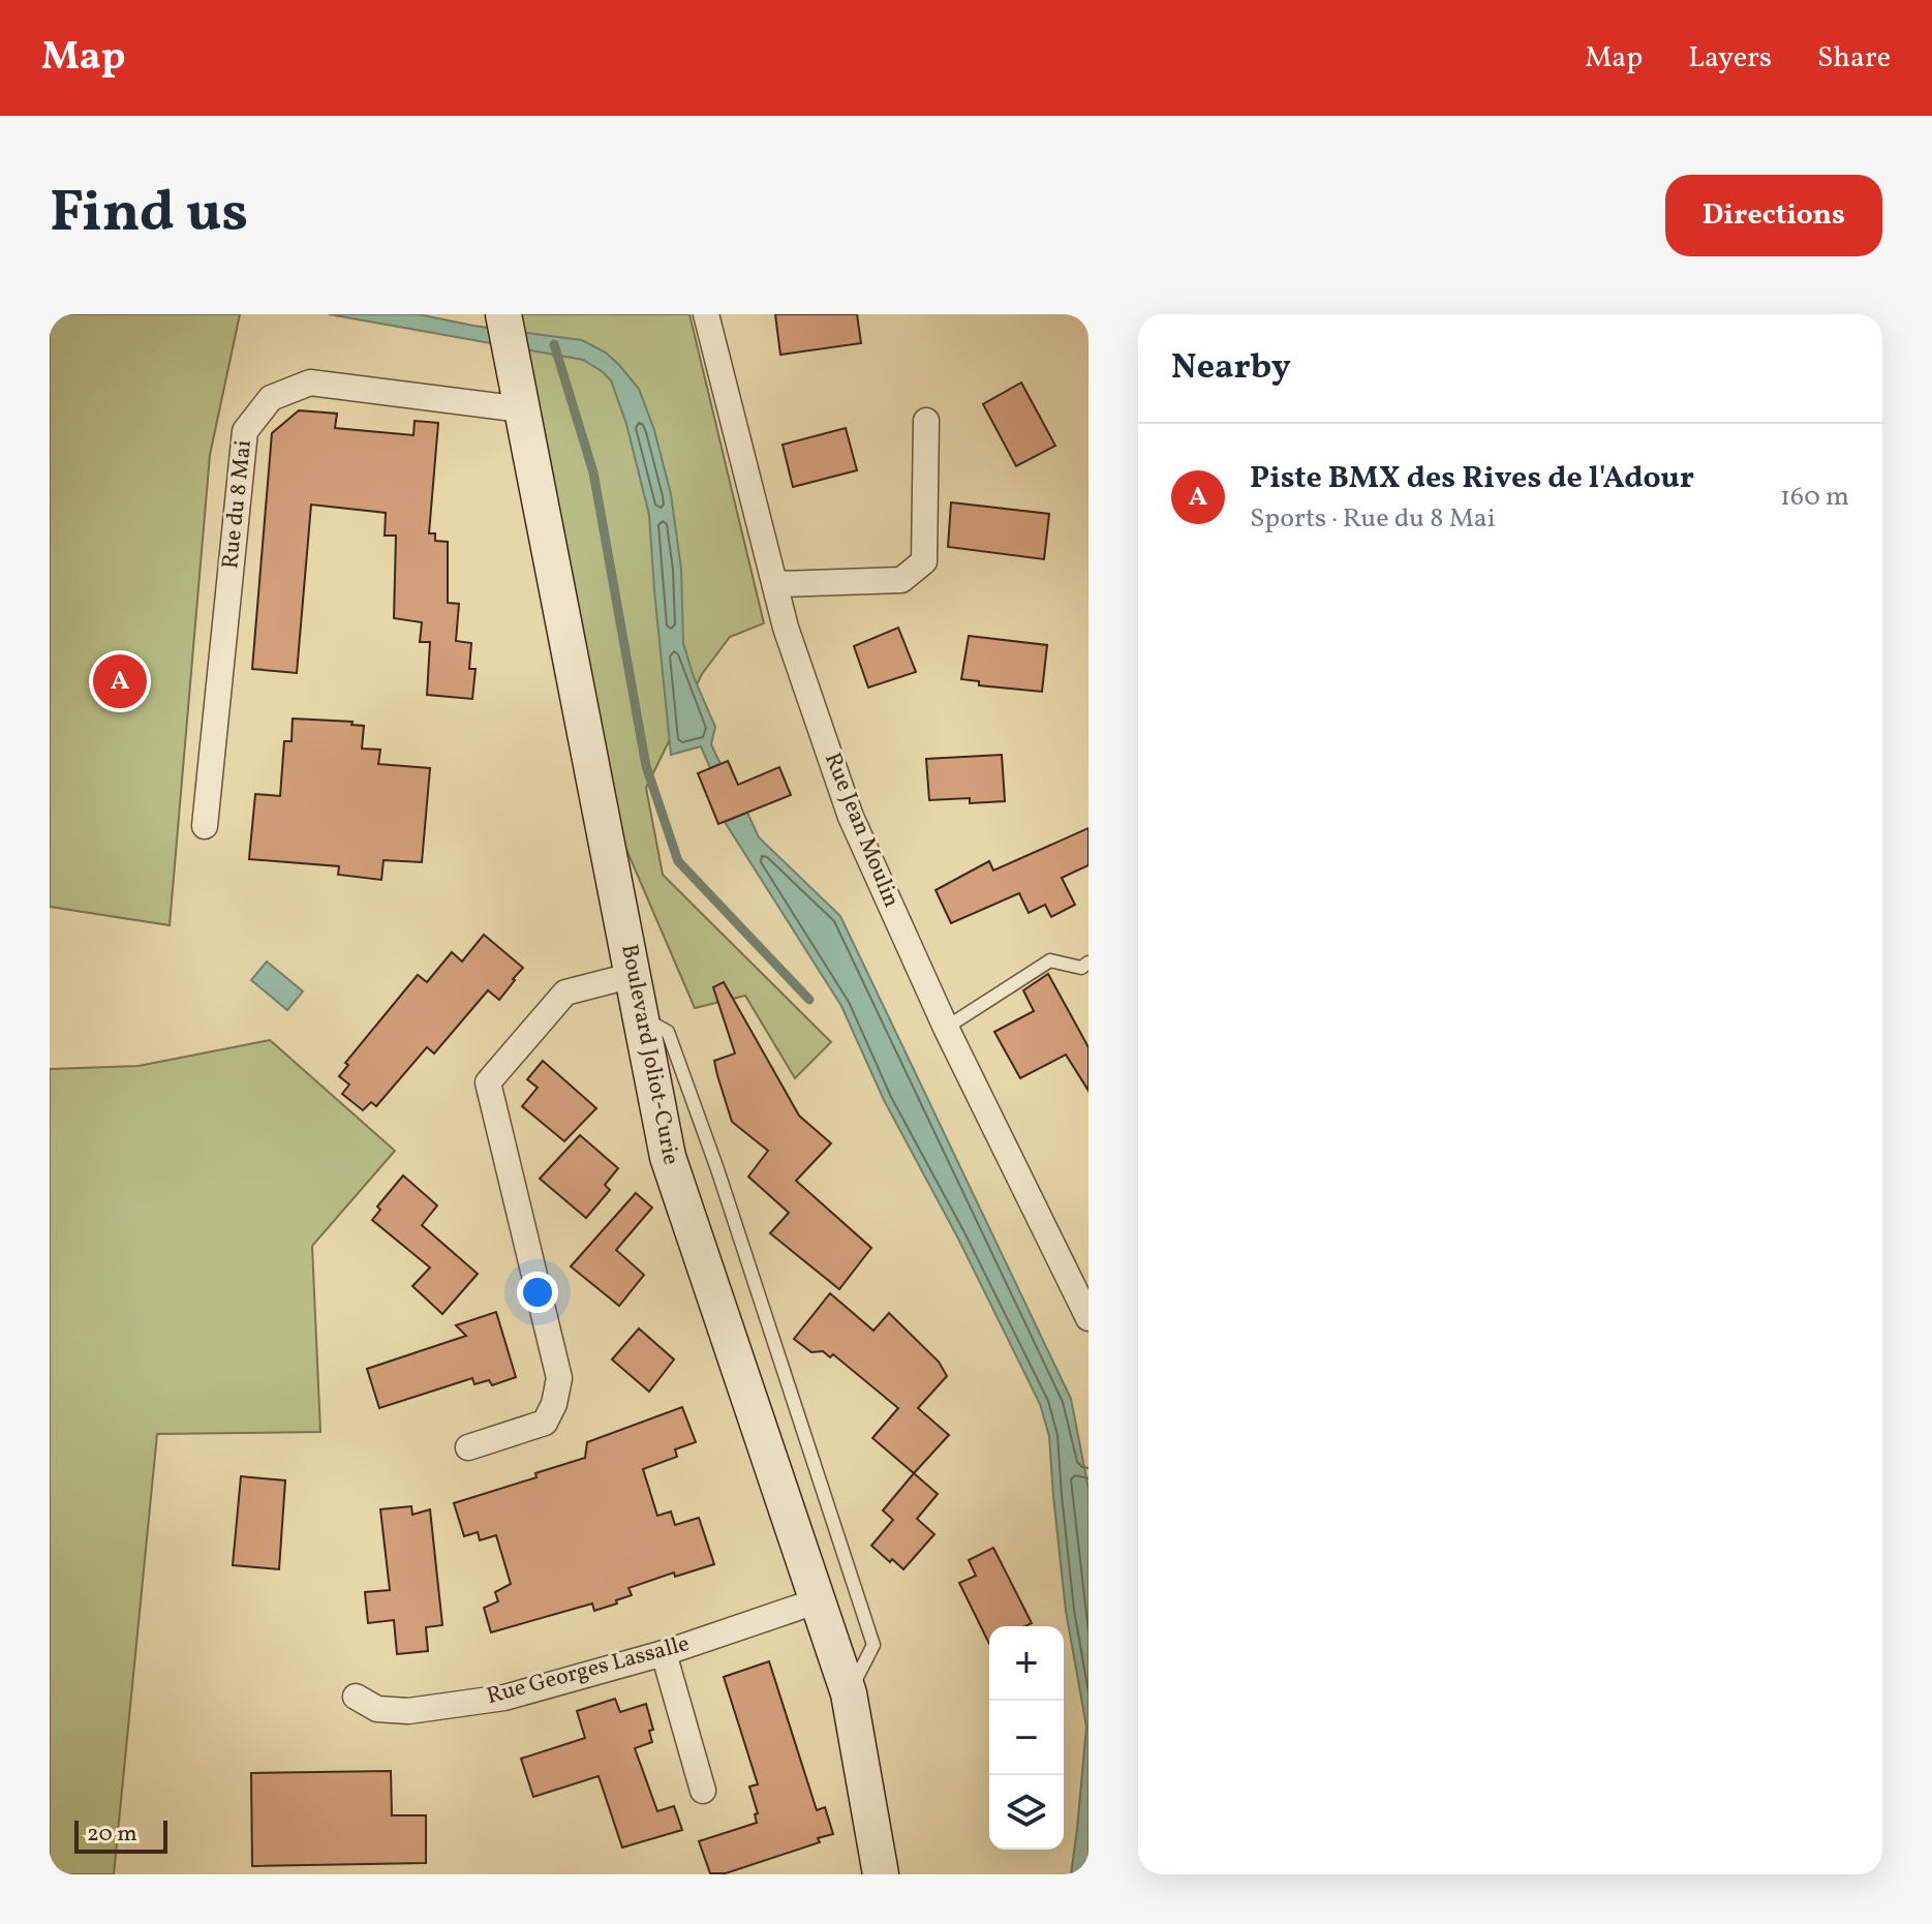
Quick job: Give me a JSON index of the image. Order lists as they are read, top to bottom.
{
  "streets": {
    "main road": ["Boulevard Joliot-Curie"],
    "street": ["Rue du 8 Mai", "Rue Jean Moulin", "Rue Georges Lassalle"]
  },
  "crossings": [
    ["Rue du 8 Mai", "Boulevard Joliot-Curie"],
    ["Boulevard Joliot-Curie", "Rue Georges Lassalle"]
  ],
  "scale_bar": "20 m",
  "page": {
    "header": "Map",
    "nav": ["Map", "Layers", "Share"],
    "title": "Find us",
    "buttons": "Directions",
    "heading": "Nearby",
    "list": [
      {
        "mark": "A",
        "name": "Piste BMX des Rives de l'Adour",
        "note": "Sports · Rue du 8 Mai",
        "value": "160 m"
      }
    ],
    "pins": "A",
    "map_buttons": ["+", "−"],
    "scale": "20 m"
  }
}
